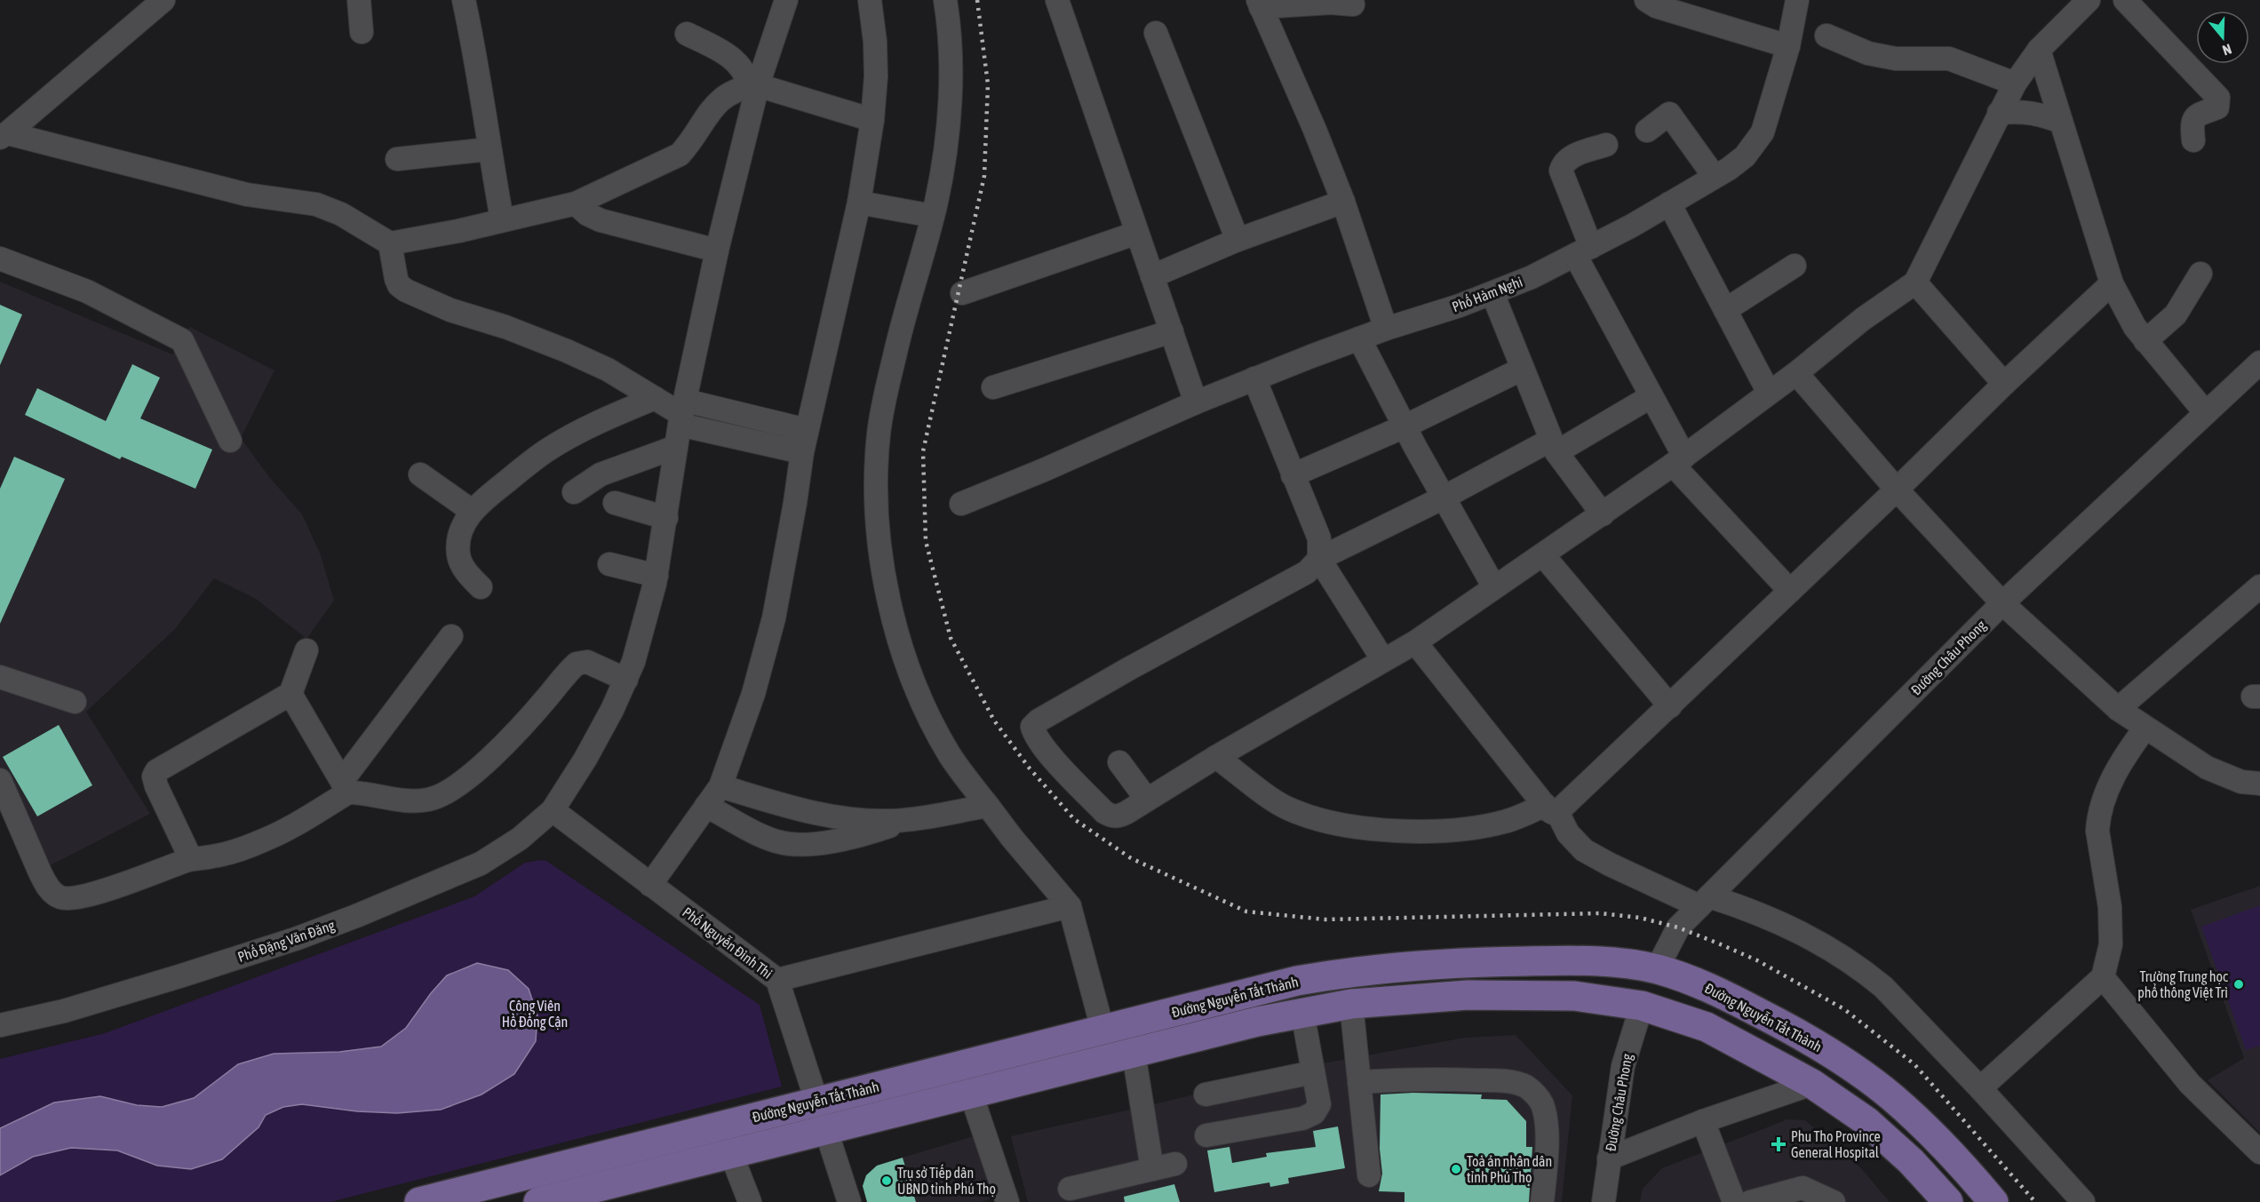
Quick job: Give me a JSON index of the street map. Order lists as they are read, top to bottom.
{
  "streets": {
    "main road": ["Đường Nguyễn Tất Thành"],
    "street": [
      "Phố Hàm Nghi",
      "Đường Châu Phong",
      "Phố Đặng Văn Đăng",
      "Phố Nguyễn Đình Thi"
    ]
  },
  "crossings": [
    ["Đường Châu Phong", "Đường Nguyễn Tất Thành"],
    ["Phố Đặng Văn Đăng", "Phố Nguyễn Đình Thi"],
    ["Phố Nguyễn Đình Thi", "Đường Nguyễn Tất Thành"]
  ],
  "parks": ["Công Viên Hồ Đồng Cận"],
  "places": {
    "other": ["Trường Trung học phổ thông Việt Trì", "Toà án nhân dân tỉnh Phú Thọ", "Trụ sở Tiếp dân UBND tỉnh Phú Thọ"],
    "health": ["Phu Tho Province General Hospital"]
  },
  "north": "bottom"
}
